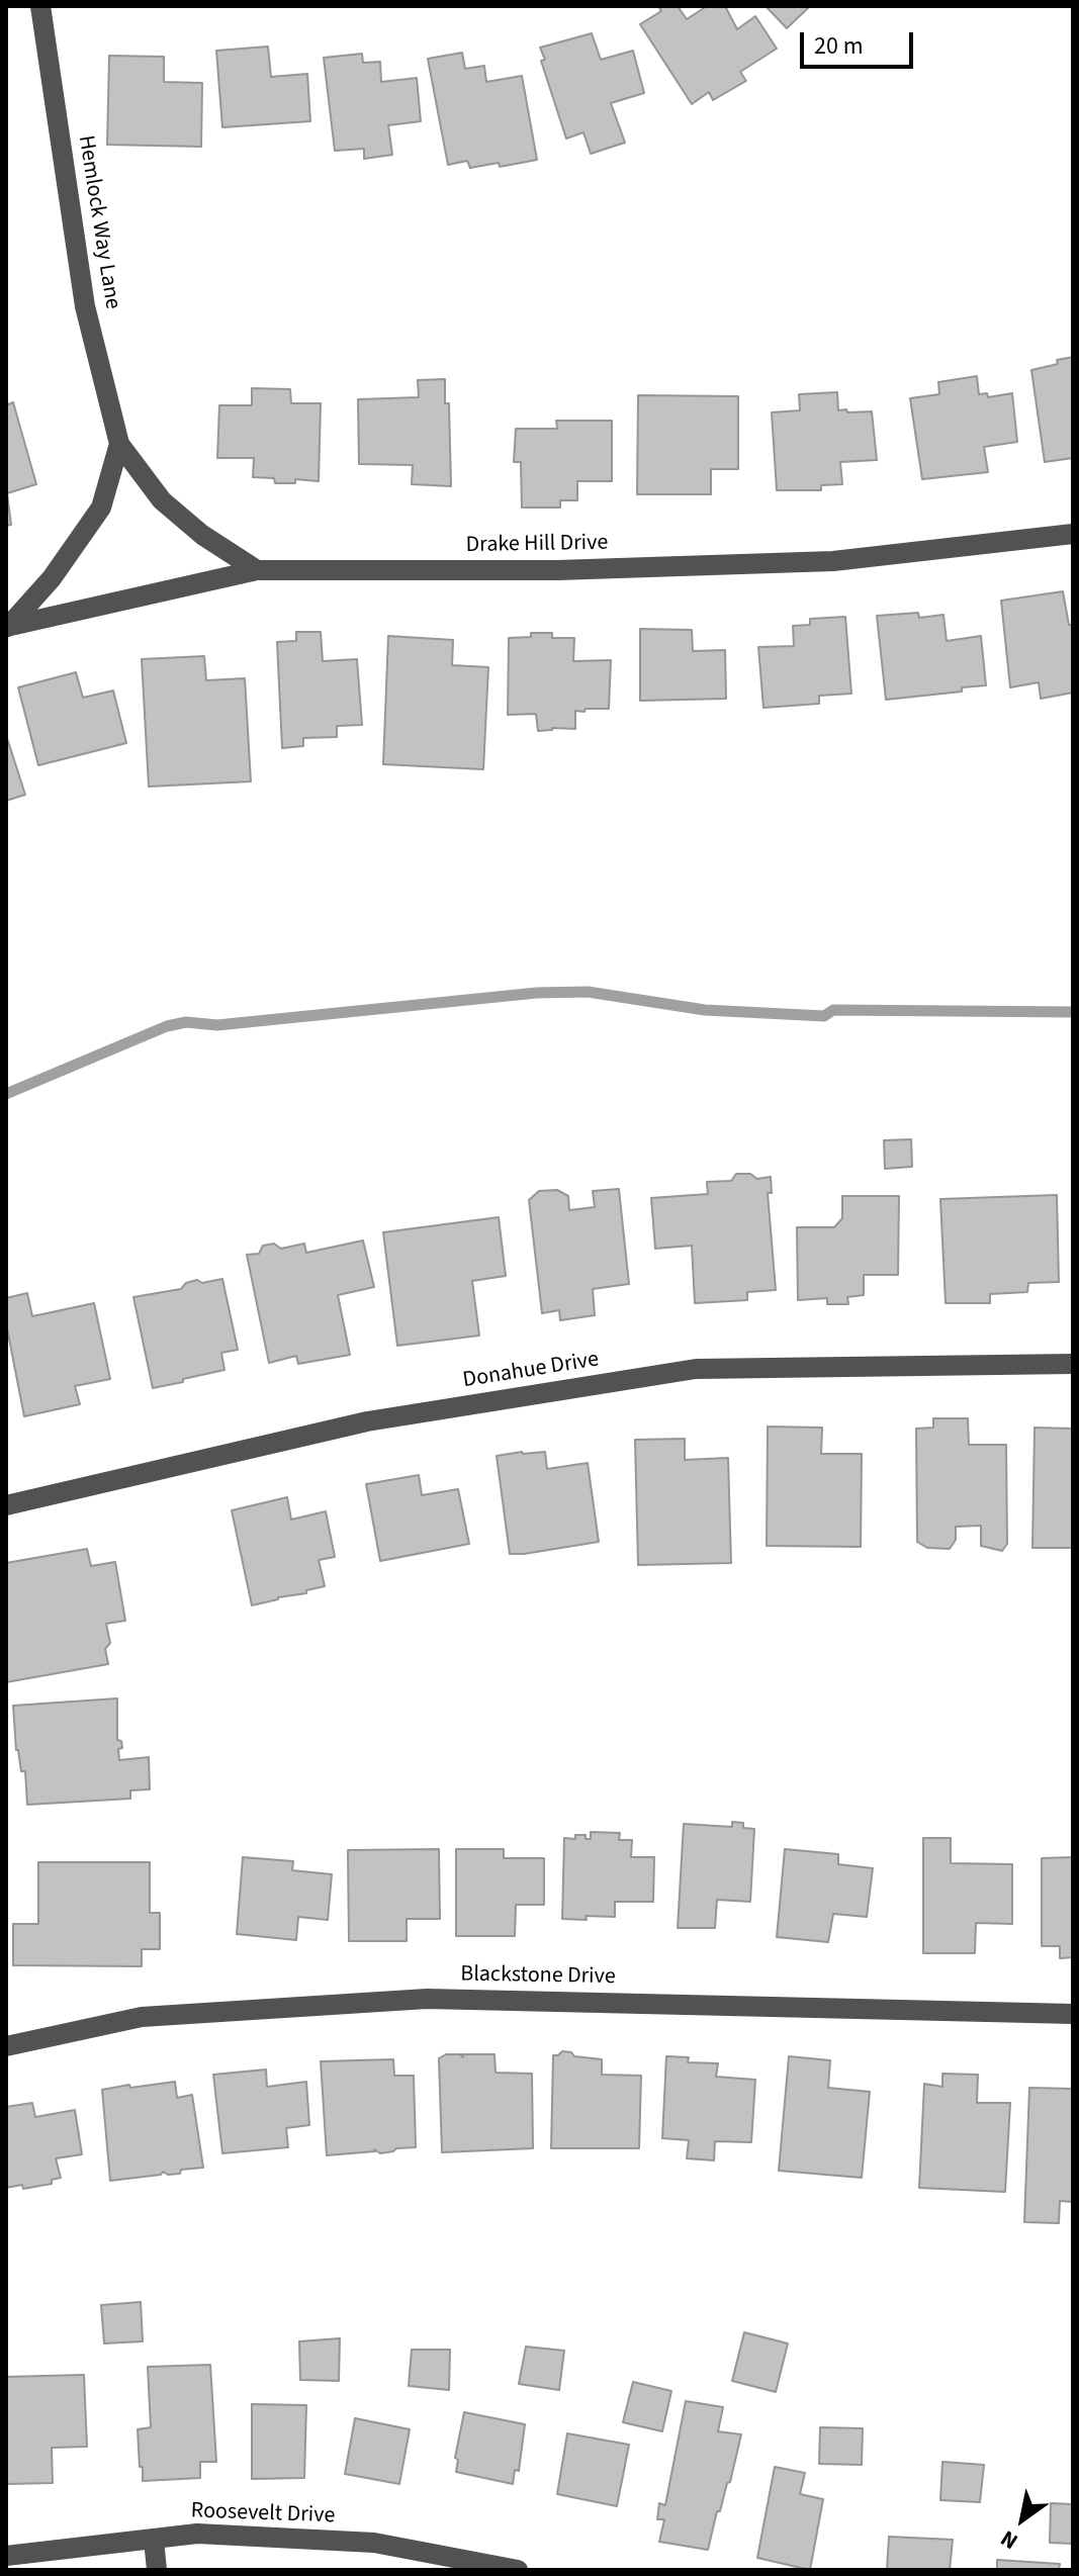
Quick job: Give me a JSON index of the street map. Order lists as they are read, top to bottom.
{
  "streets": {
    "street": [
      "Hemlock Way Lane",
      "Drake Hill Drive",
      "Donahue Drive",
      "Blackstone Drive",
      "Roosevelt Drive"
    ]
  },
  "crossings": [
    ["Hemlock Way Lane", "Drake Hill Drive"]
  ],
  "scale_bar": "20 m",
  "north": "bottom left"
}
